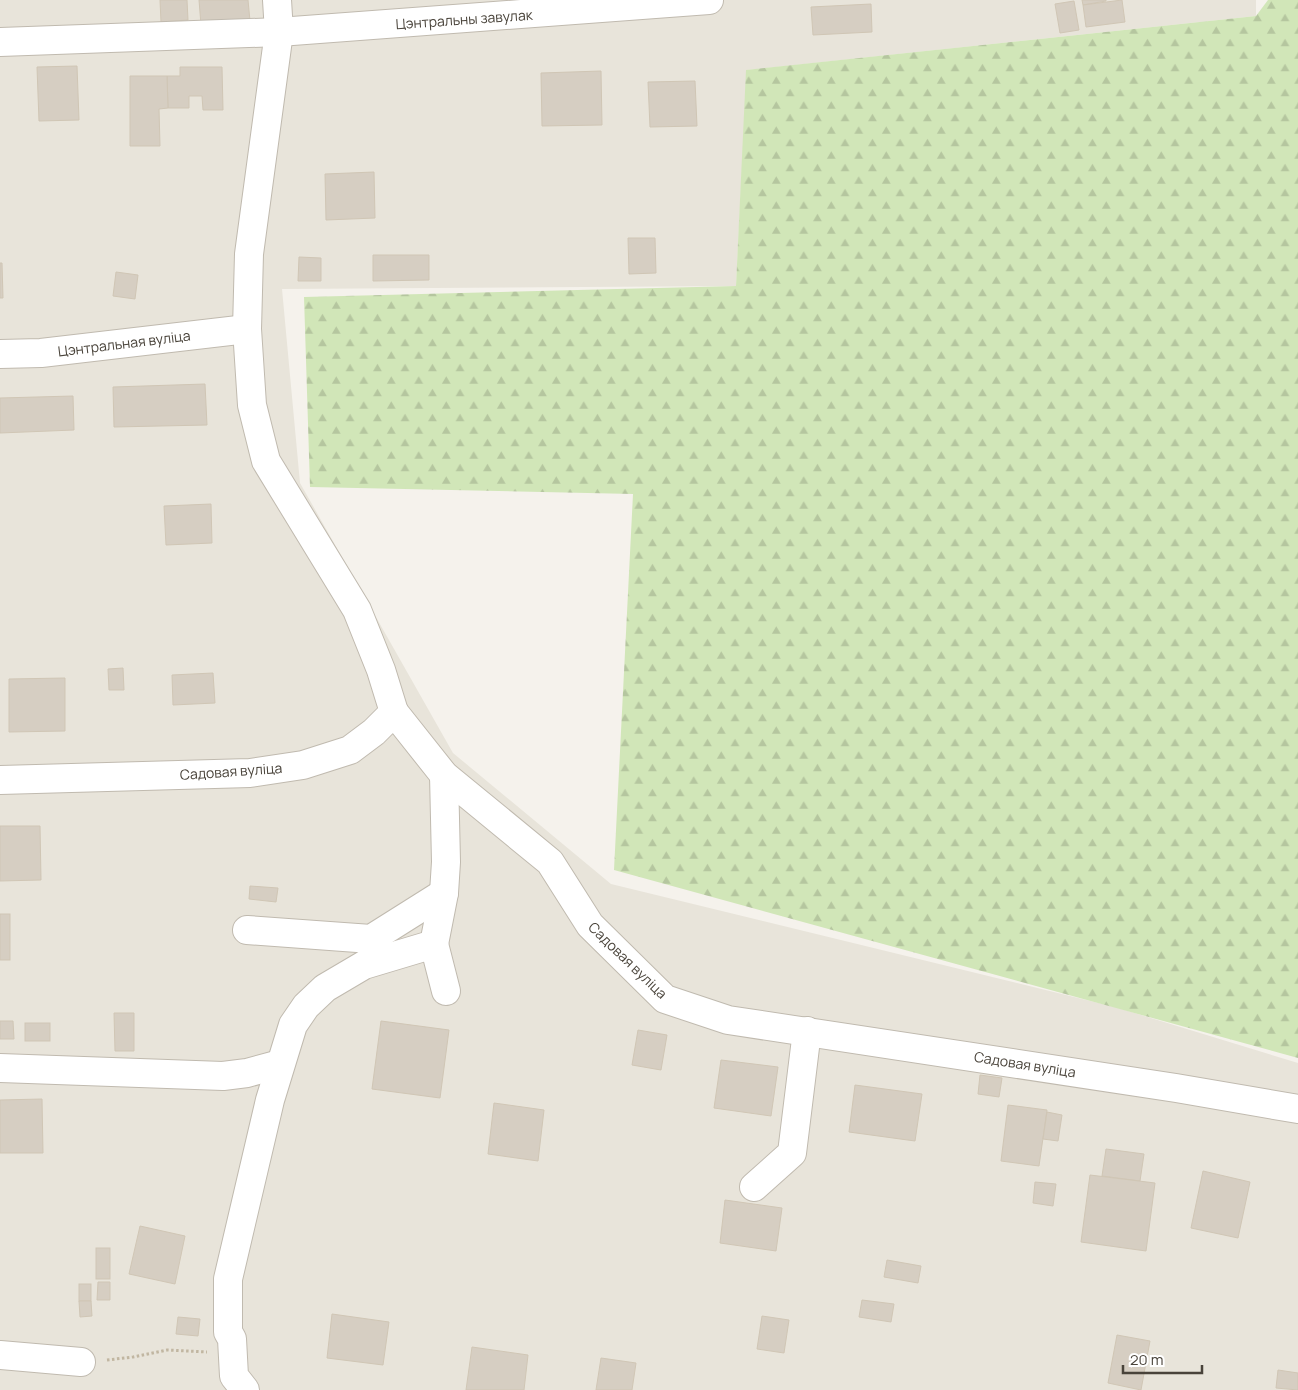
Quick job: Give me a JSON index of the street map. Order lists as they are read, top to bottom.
{
  "streets": {
    "street": ["Цэнтральны завулак", "Цэнтральная вуліца", "Садовая вуліца"]
  },
  "scale_bar": "20 m"
}
